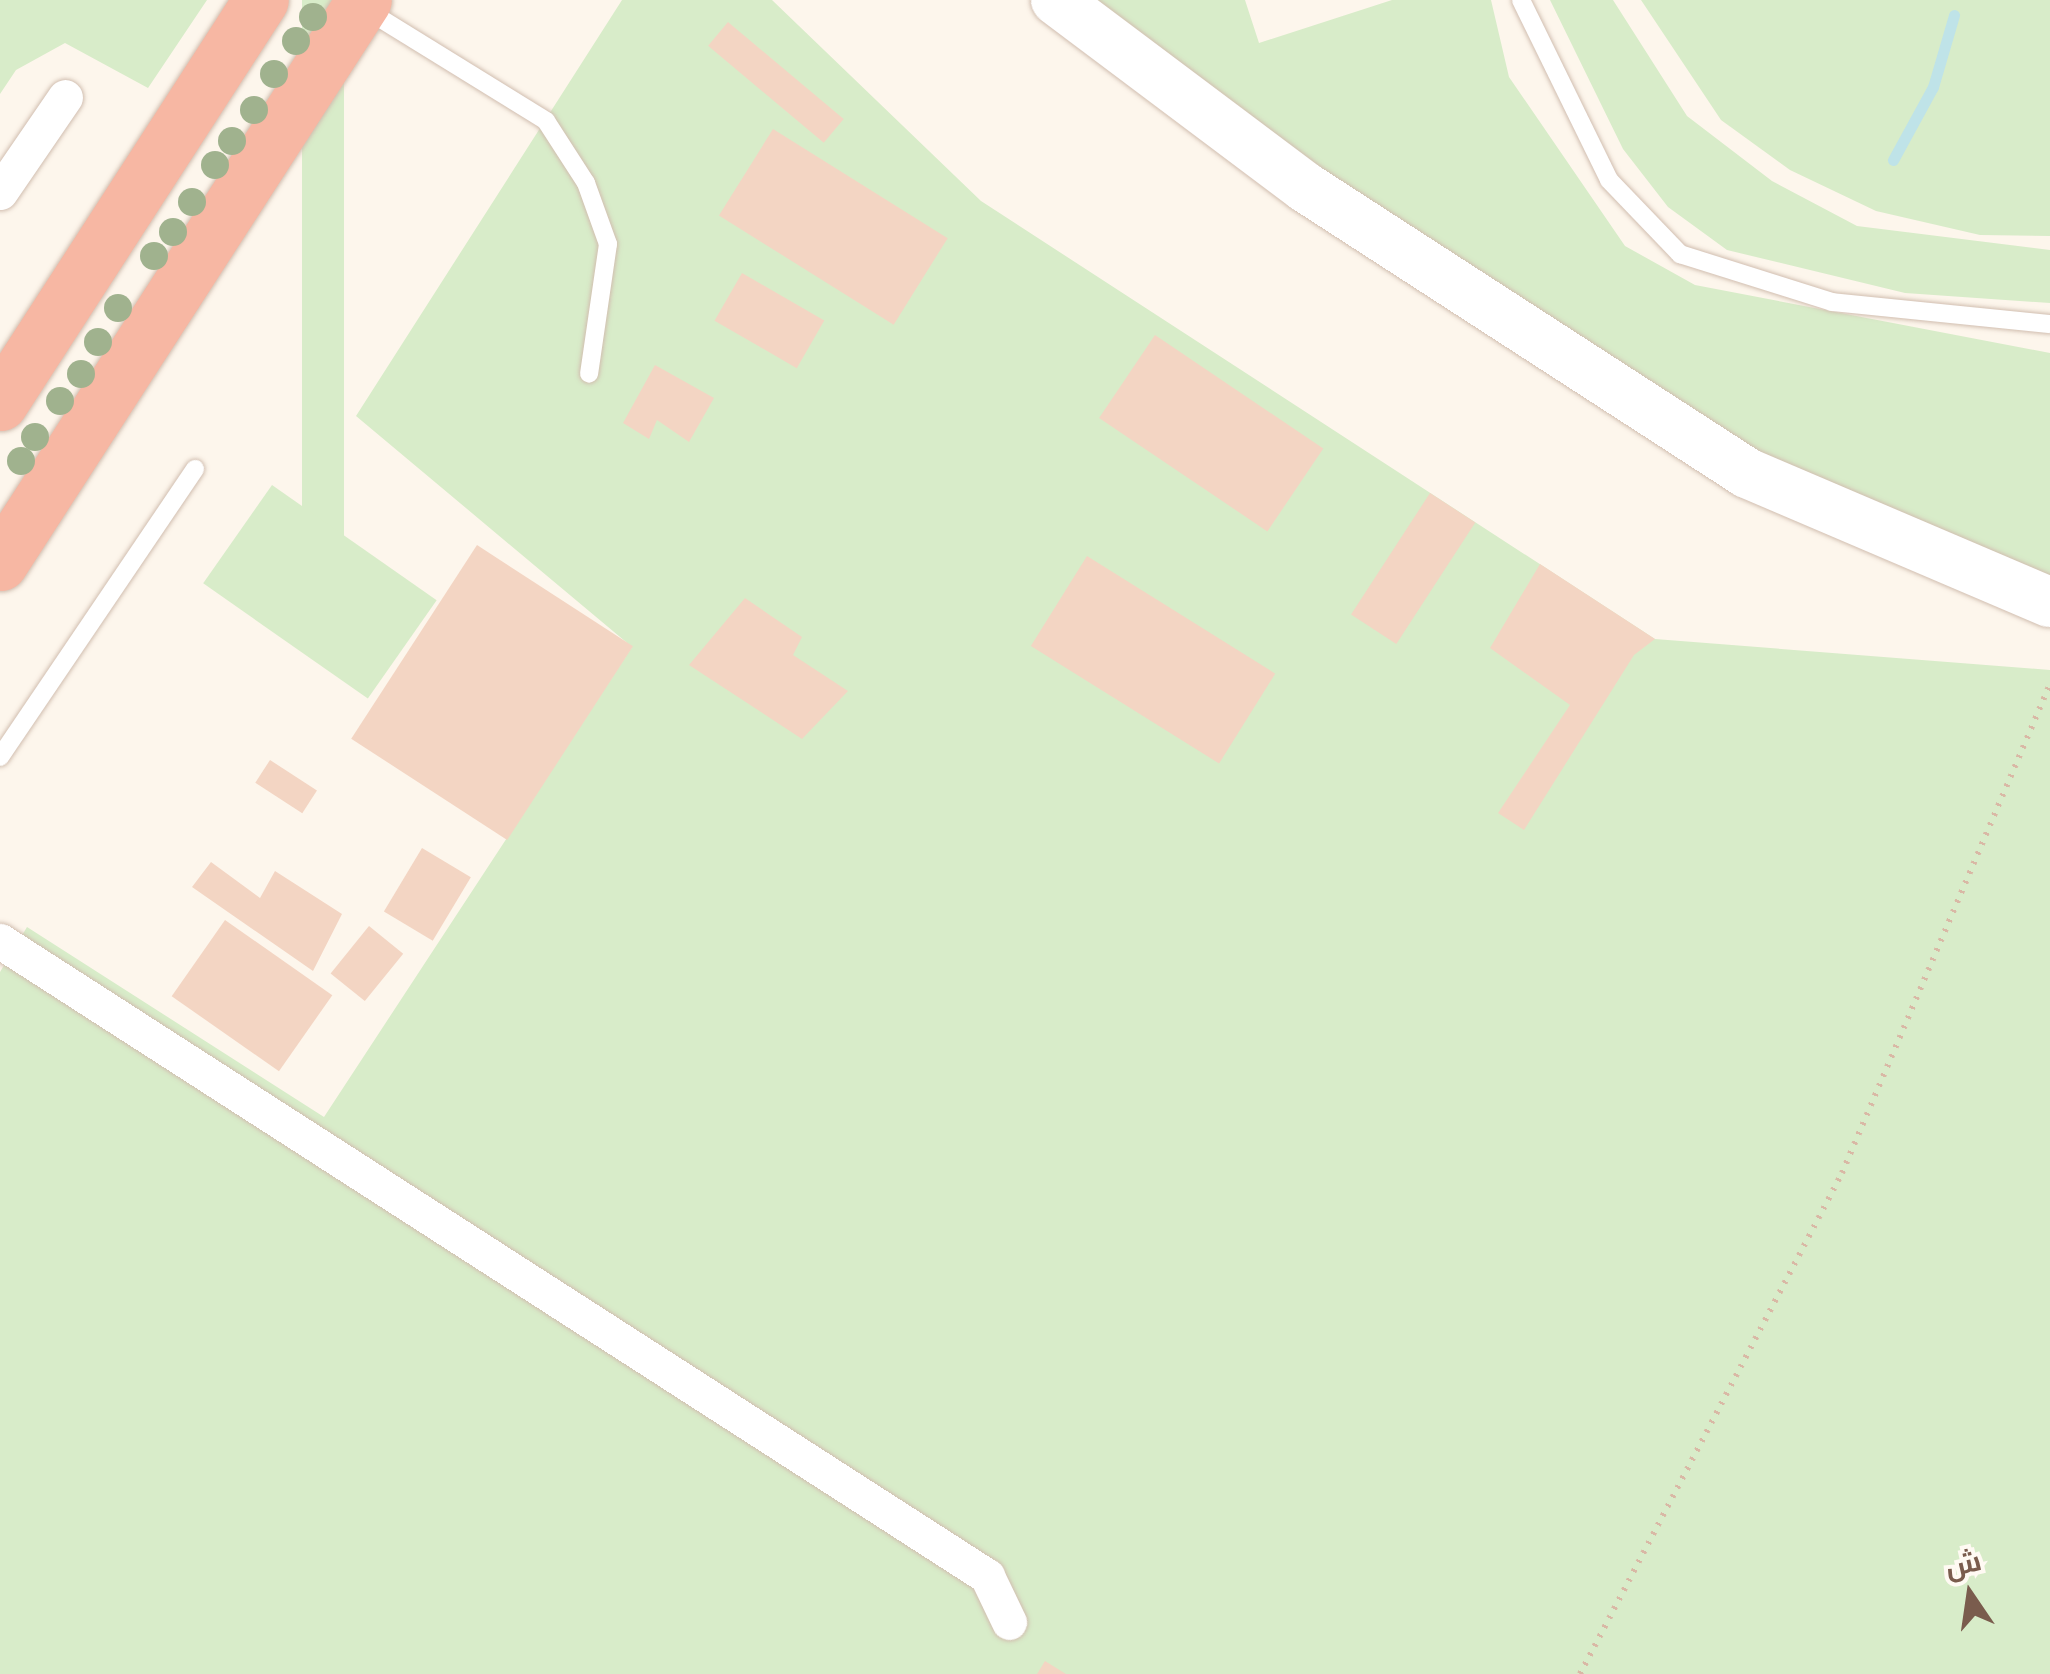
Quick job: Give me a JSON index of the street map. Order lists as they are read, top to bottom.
{
  "north": "top"
}
